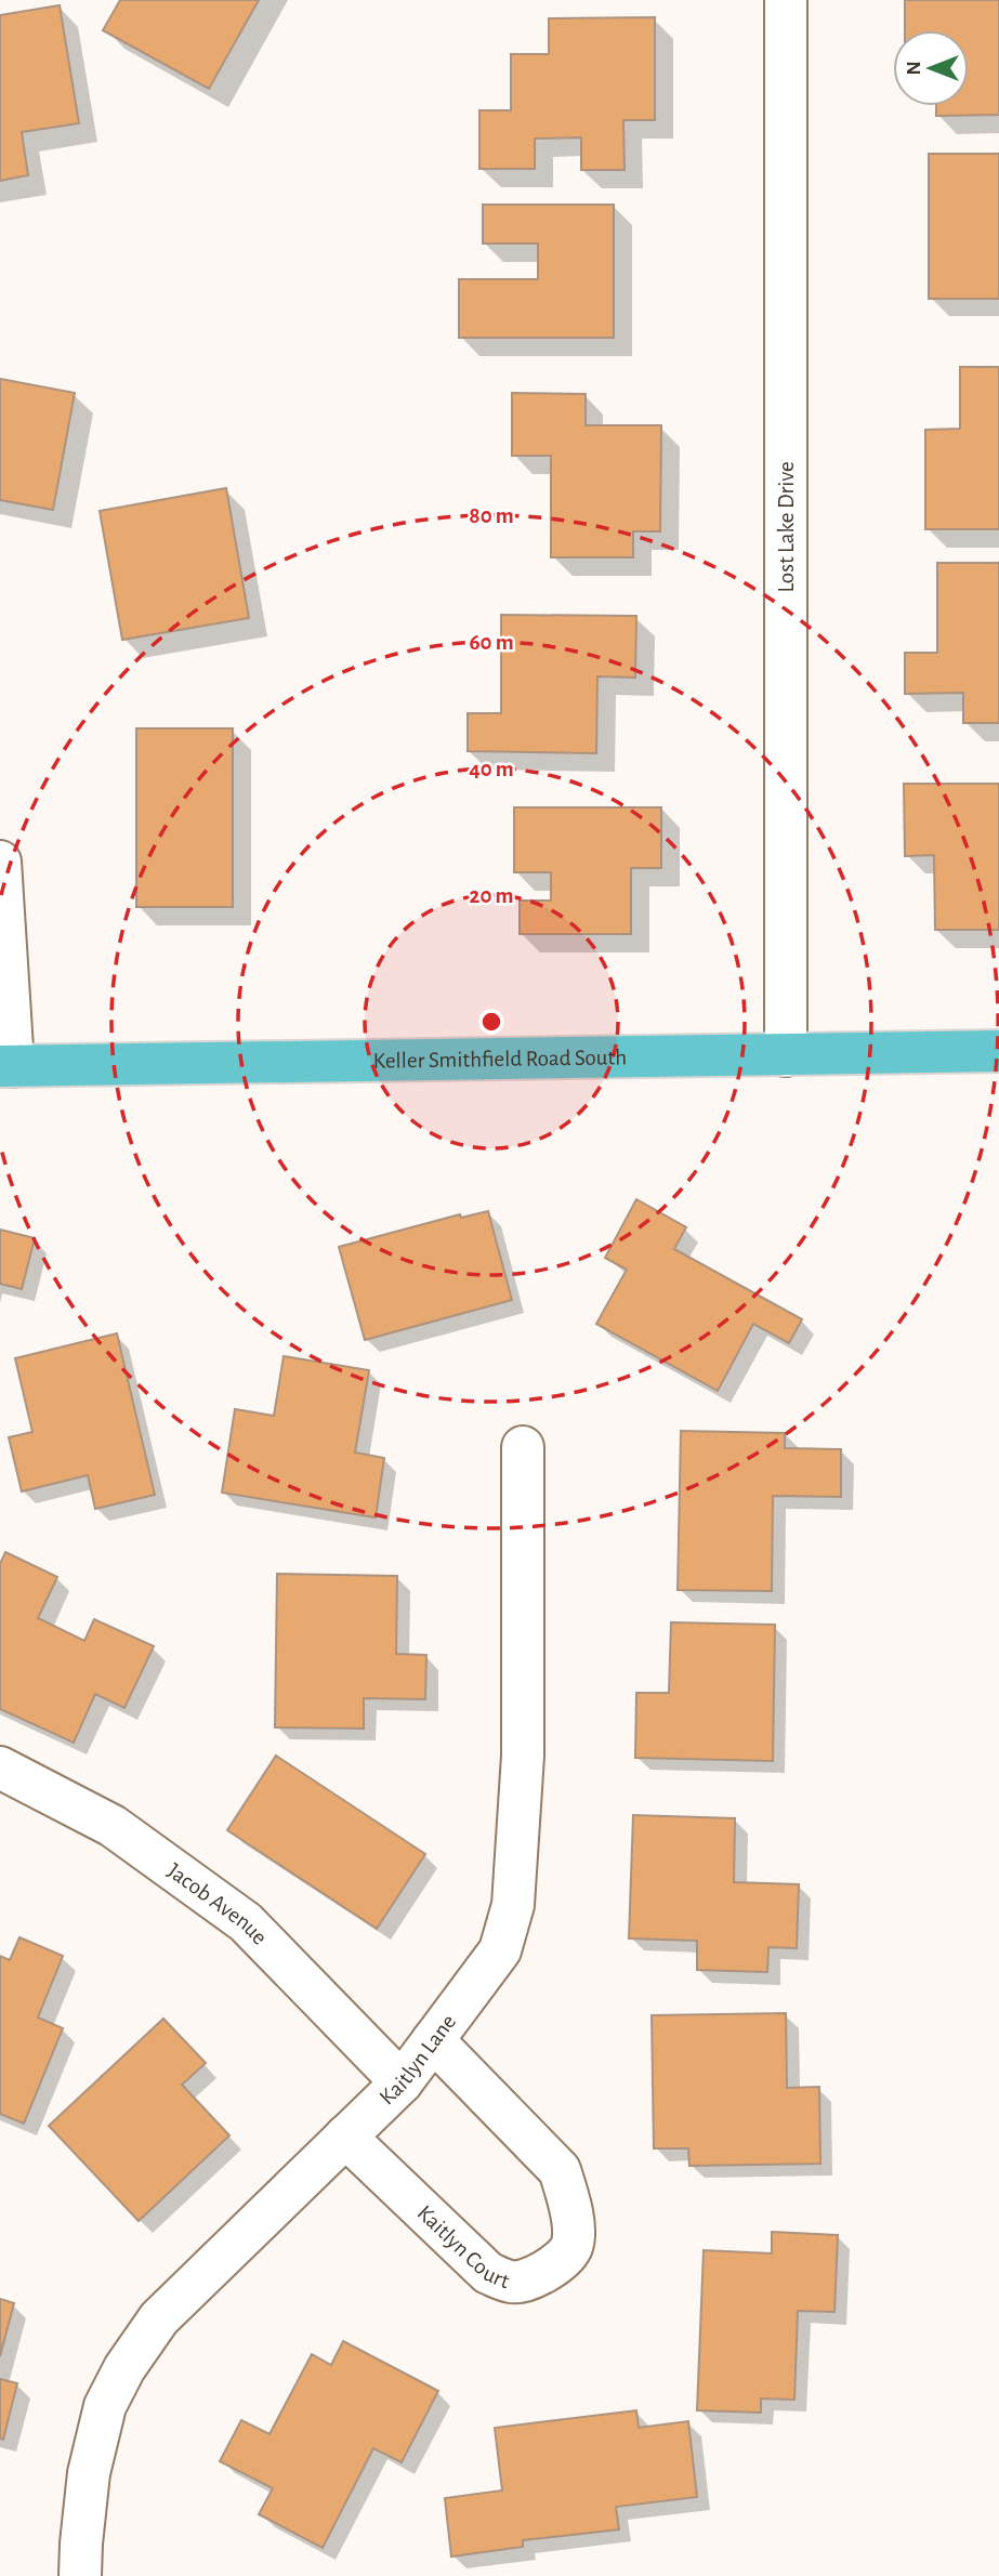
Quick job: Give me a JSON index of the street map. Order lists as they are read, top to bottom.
{
  "streets": {
    "main road": ["Keller Smithfield Road South"],
    "street": [
      "Lost Lake Drive",
      "Jacob Avenue",
      "Kaitlyn Lane",
      "Kaitlyn Court"
    ]
  },
  "crossings": [
    ["Lost Lake Drive", "Keller Smithfield Road South"],
    ["Jacob Avenue", "Kaitlyn Lane"],
    ["Kaitlyn Lane", "Kaitlyn Court"]
  ],
  "north": "left",
  "rings": [
    "80 m",
    "60 m",
    "40 m",
    "20 m"
  ]
}
